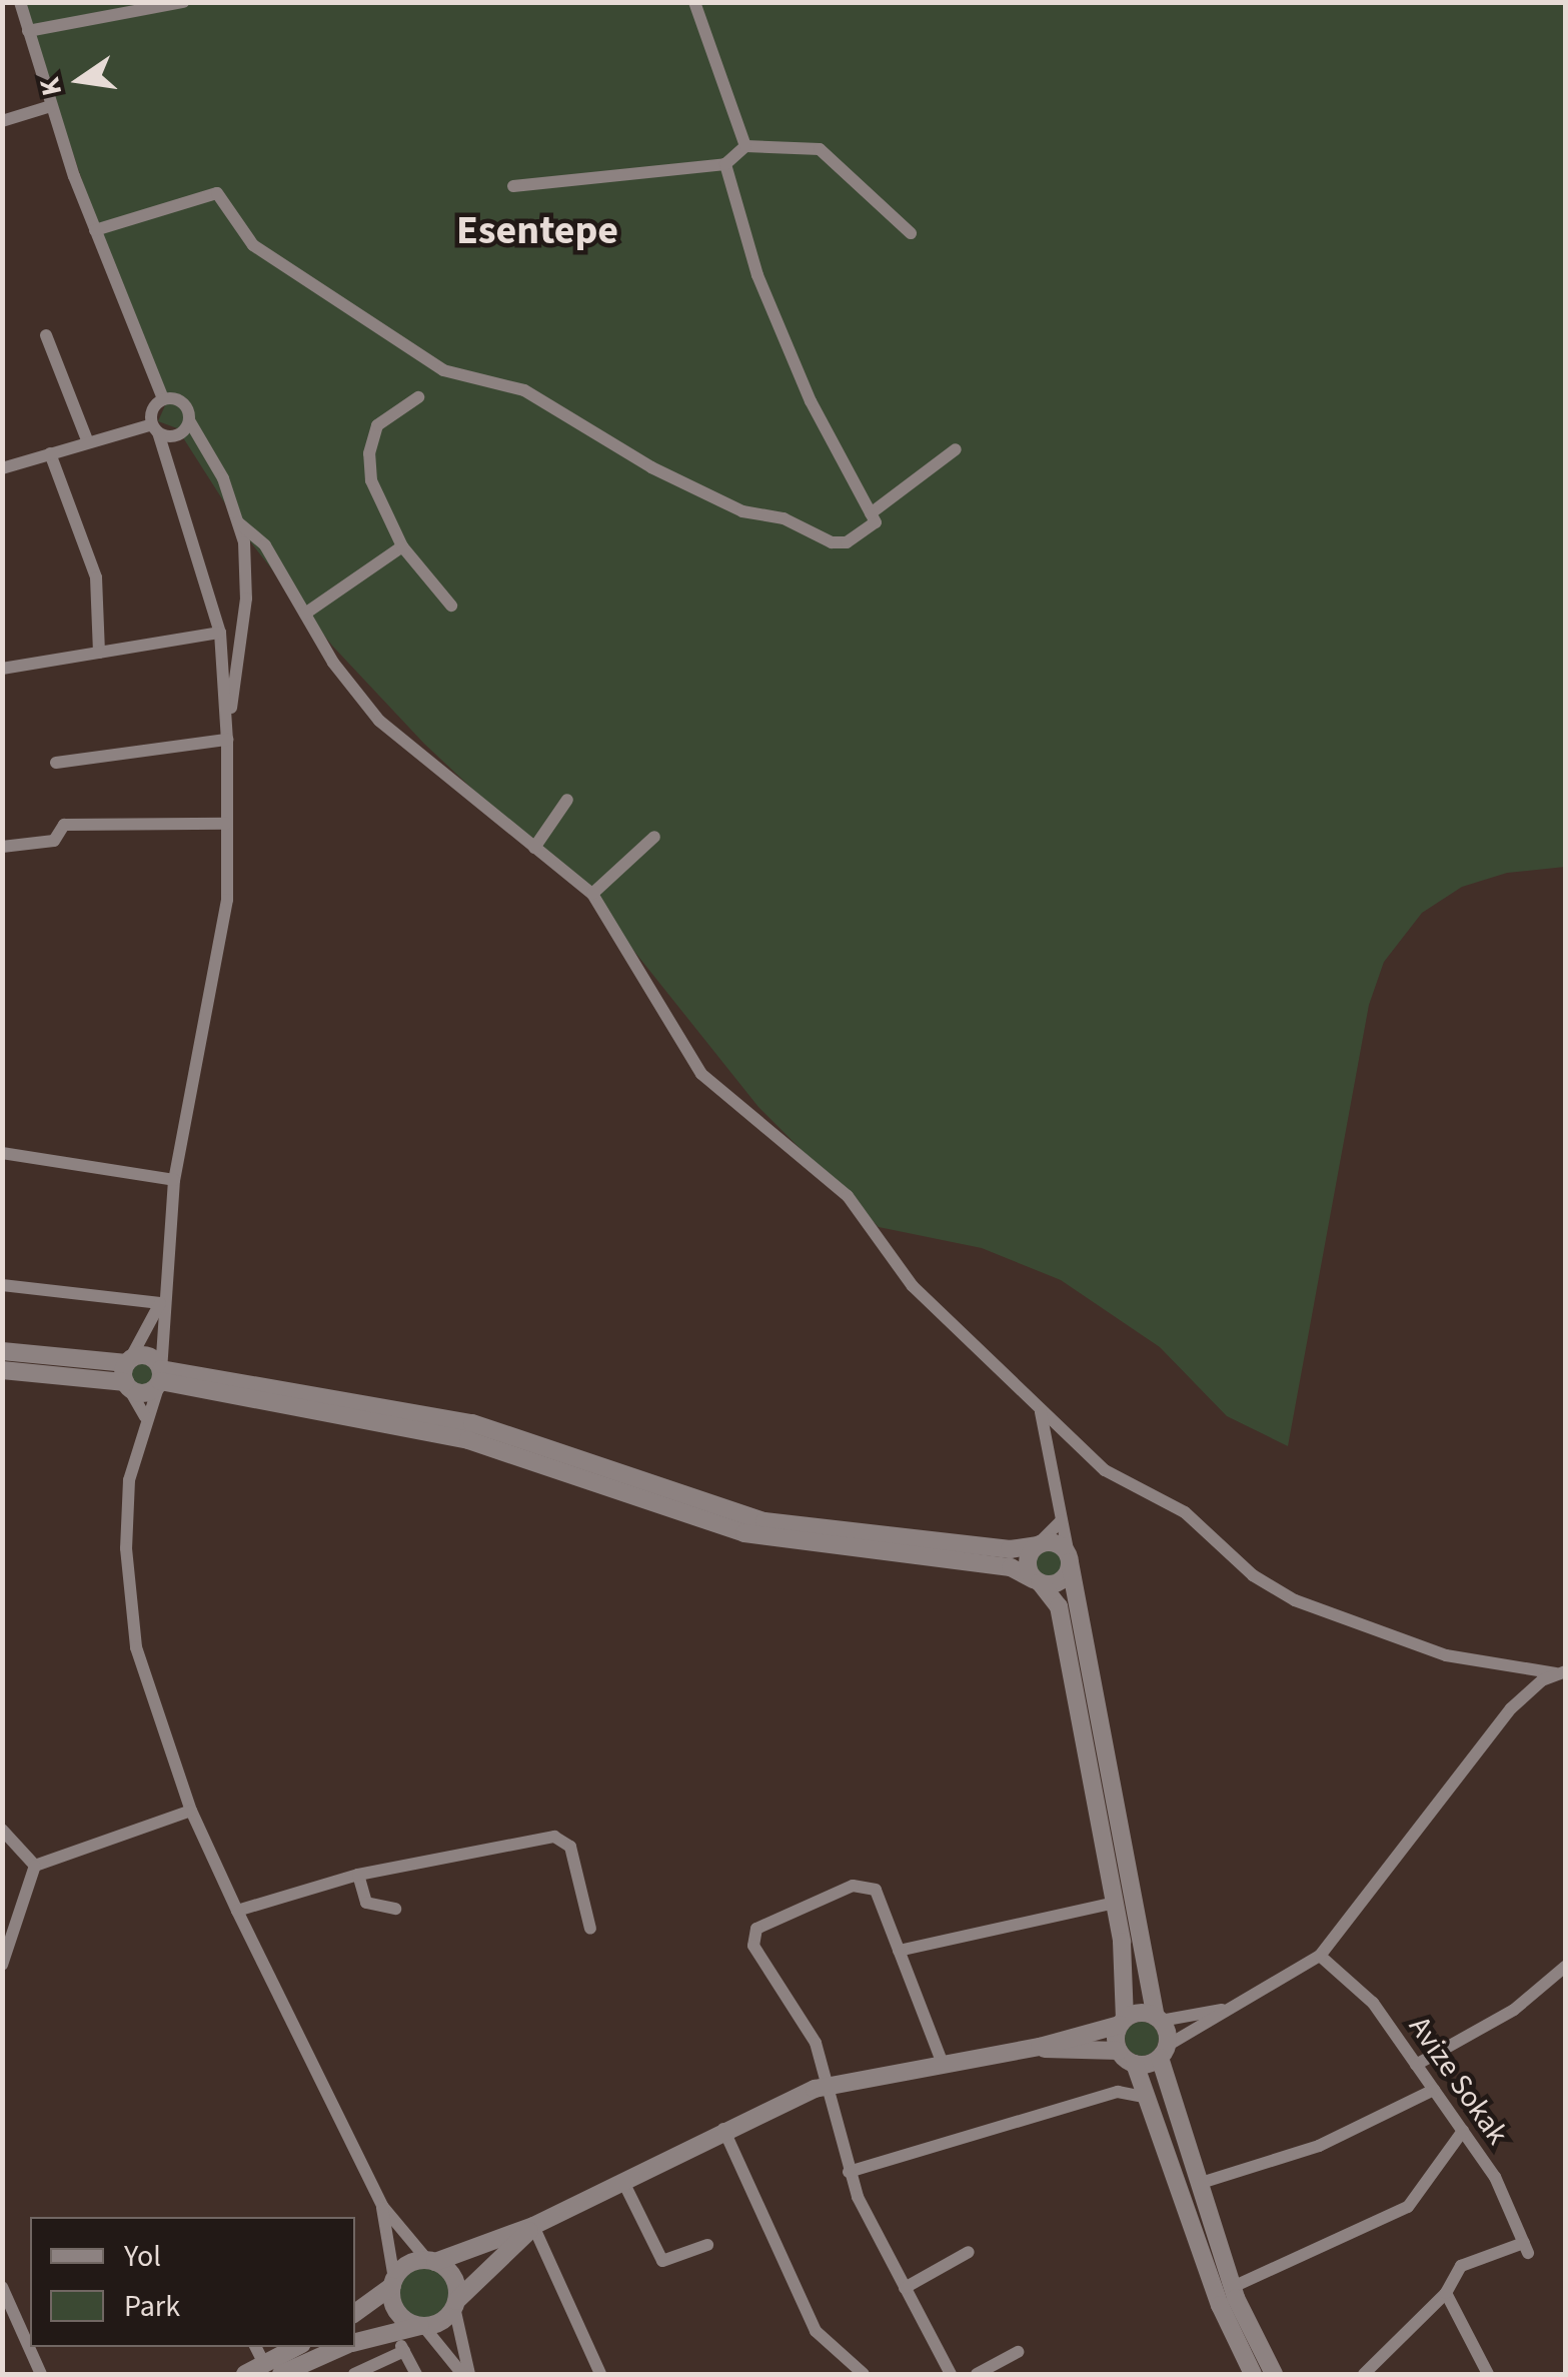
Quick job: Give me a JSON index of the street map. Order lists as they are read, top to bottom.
{
  "streets": {
    "street": ["Avize Sokak"]
  },
  "districts": ["Esentepe"],
  "legend": ["Yol", "Park"],
  "north": "left"
}
